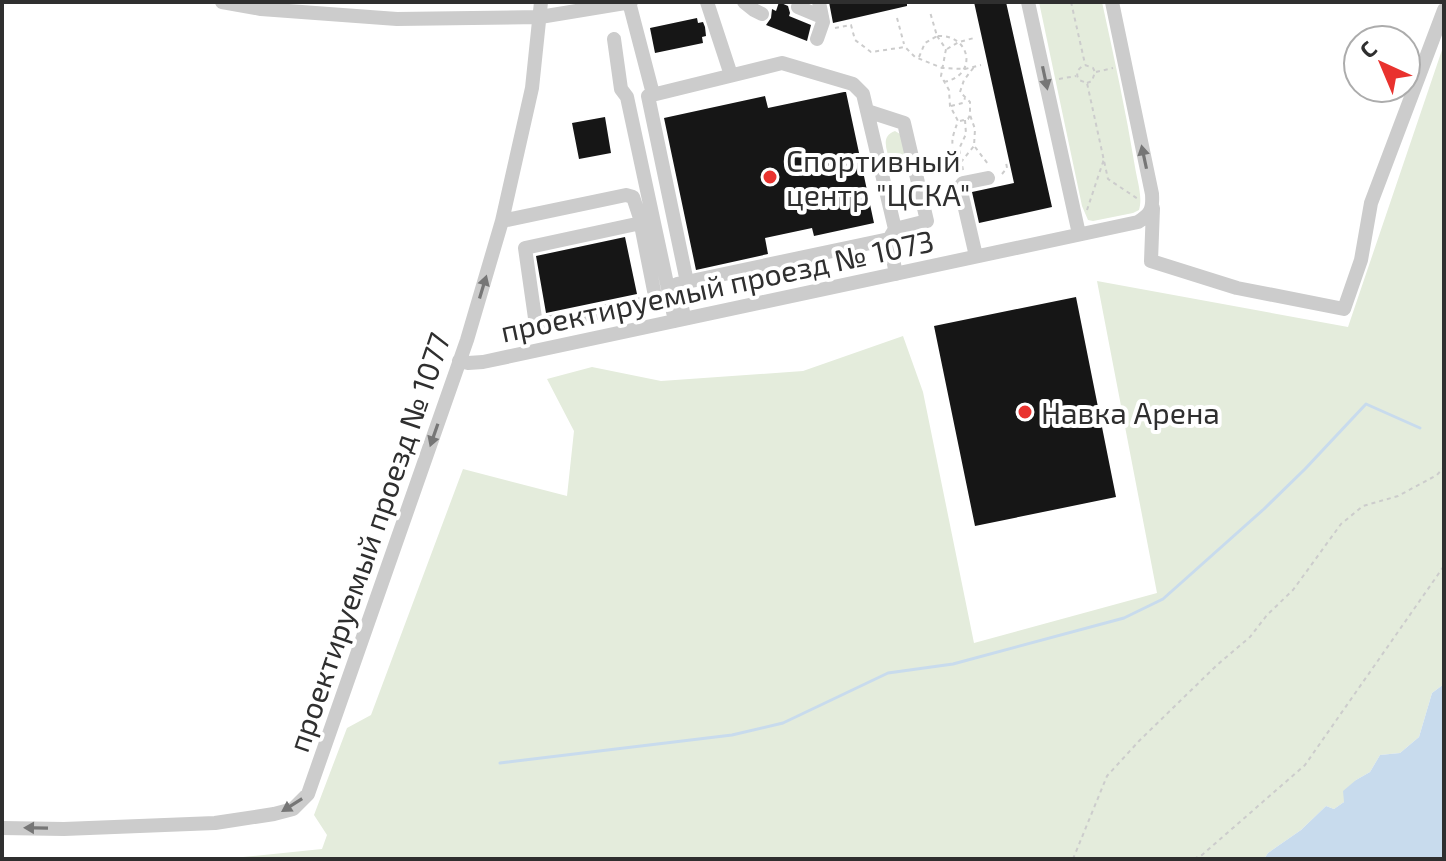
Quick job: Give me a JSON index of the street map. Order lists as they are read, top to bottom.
{
  "streets": {
    "street": ["проектируемый проезд № 1073", "проектируемый проезд № 1077"]
  },
  "crossings": [
    ["проектируемый проезд № 1073", "проектируемый проезд № 1077"]
  ],
  "places": ["Спортивный центр \"ЦСКА\"", "Навка Арена"],
  "north": "top left"
}
